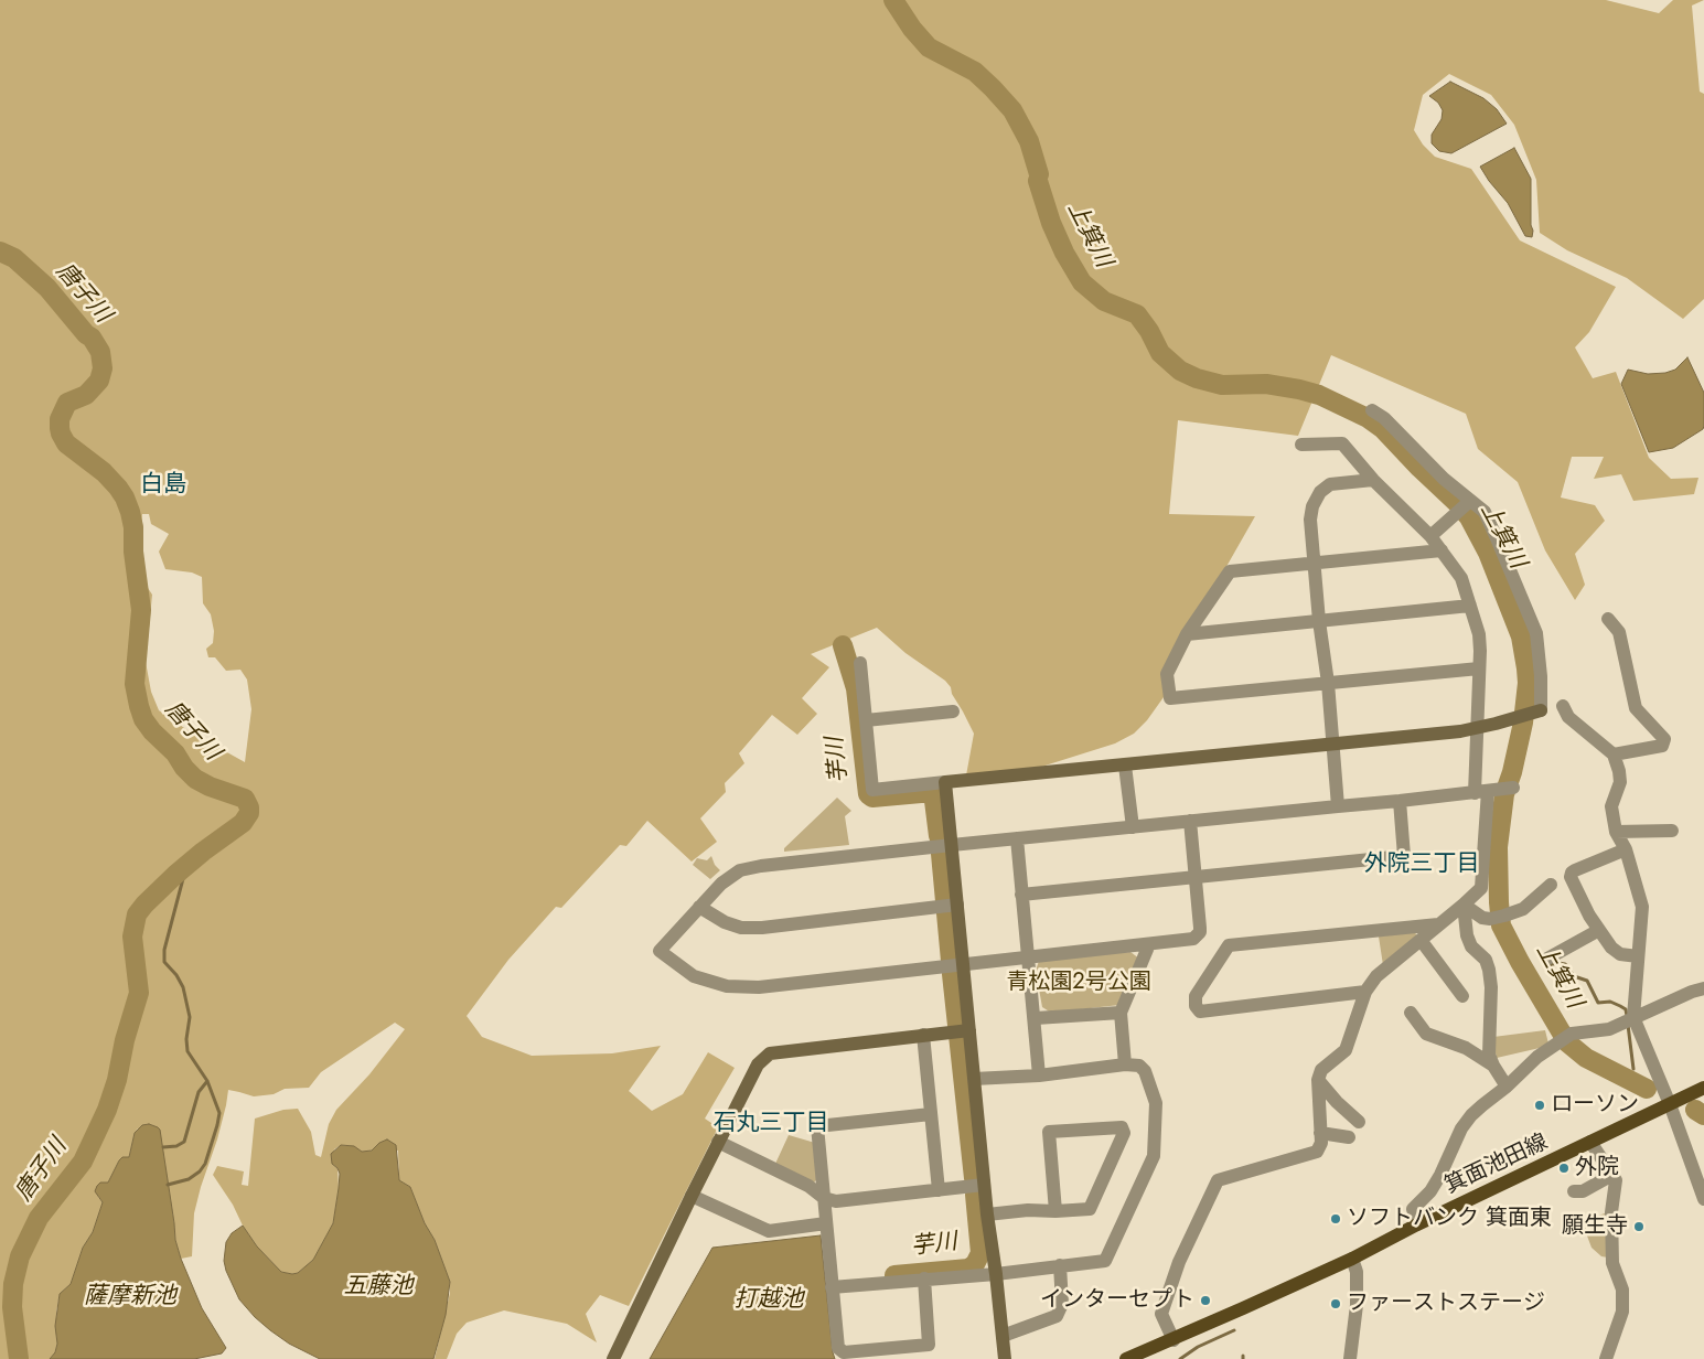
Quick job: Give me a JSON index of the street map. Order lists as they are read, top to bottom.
{
  "streets": {
    "main road": ["箕面池田線"]
  },
  "districts": ["白島", "外院三丁目", "石丸三丁目"],
  "water": [
    "上箕川",
    "唐子川",
    "芋川",
    "五藤池",
    "薩摩新池",
    "打越池"
  ],
  "parks": ["青松園2号公園"],
  "places": [
    "ローソン",
    "外院",
    "ソフトバンク 箕面東",
    "願生寺",
    "インターセプト",
    "ファーストステージ"
  ]
}
